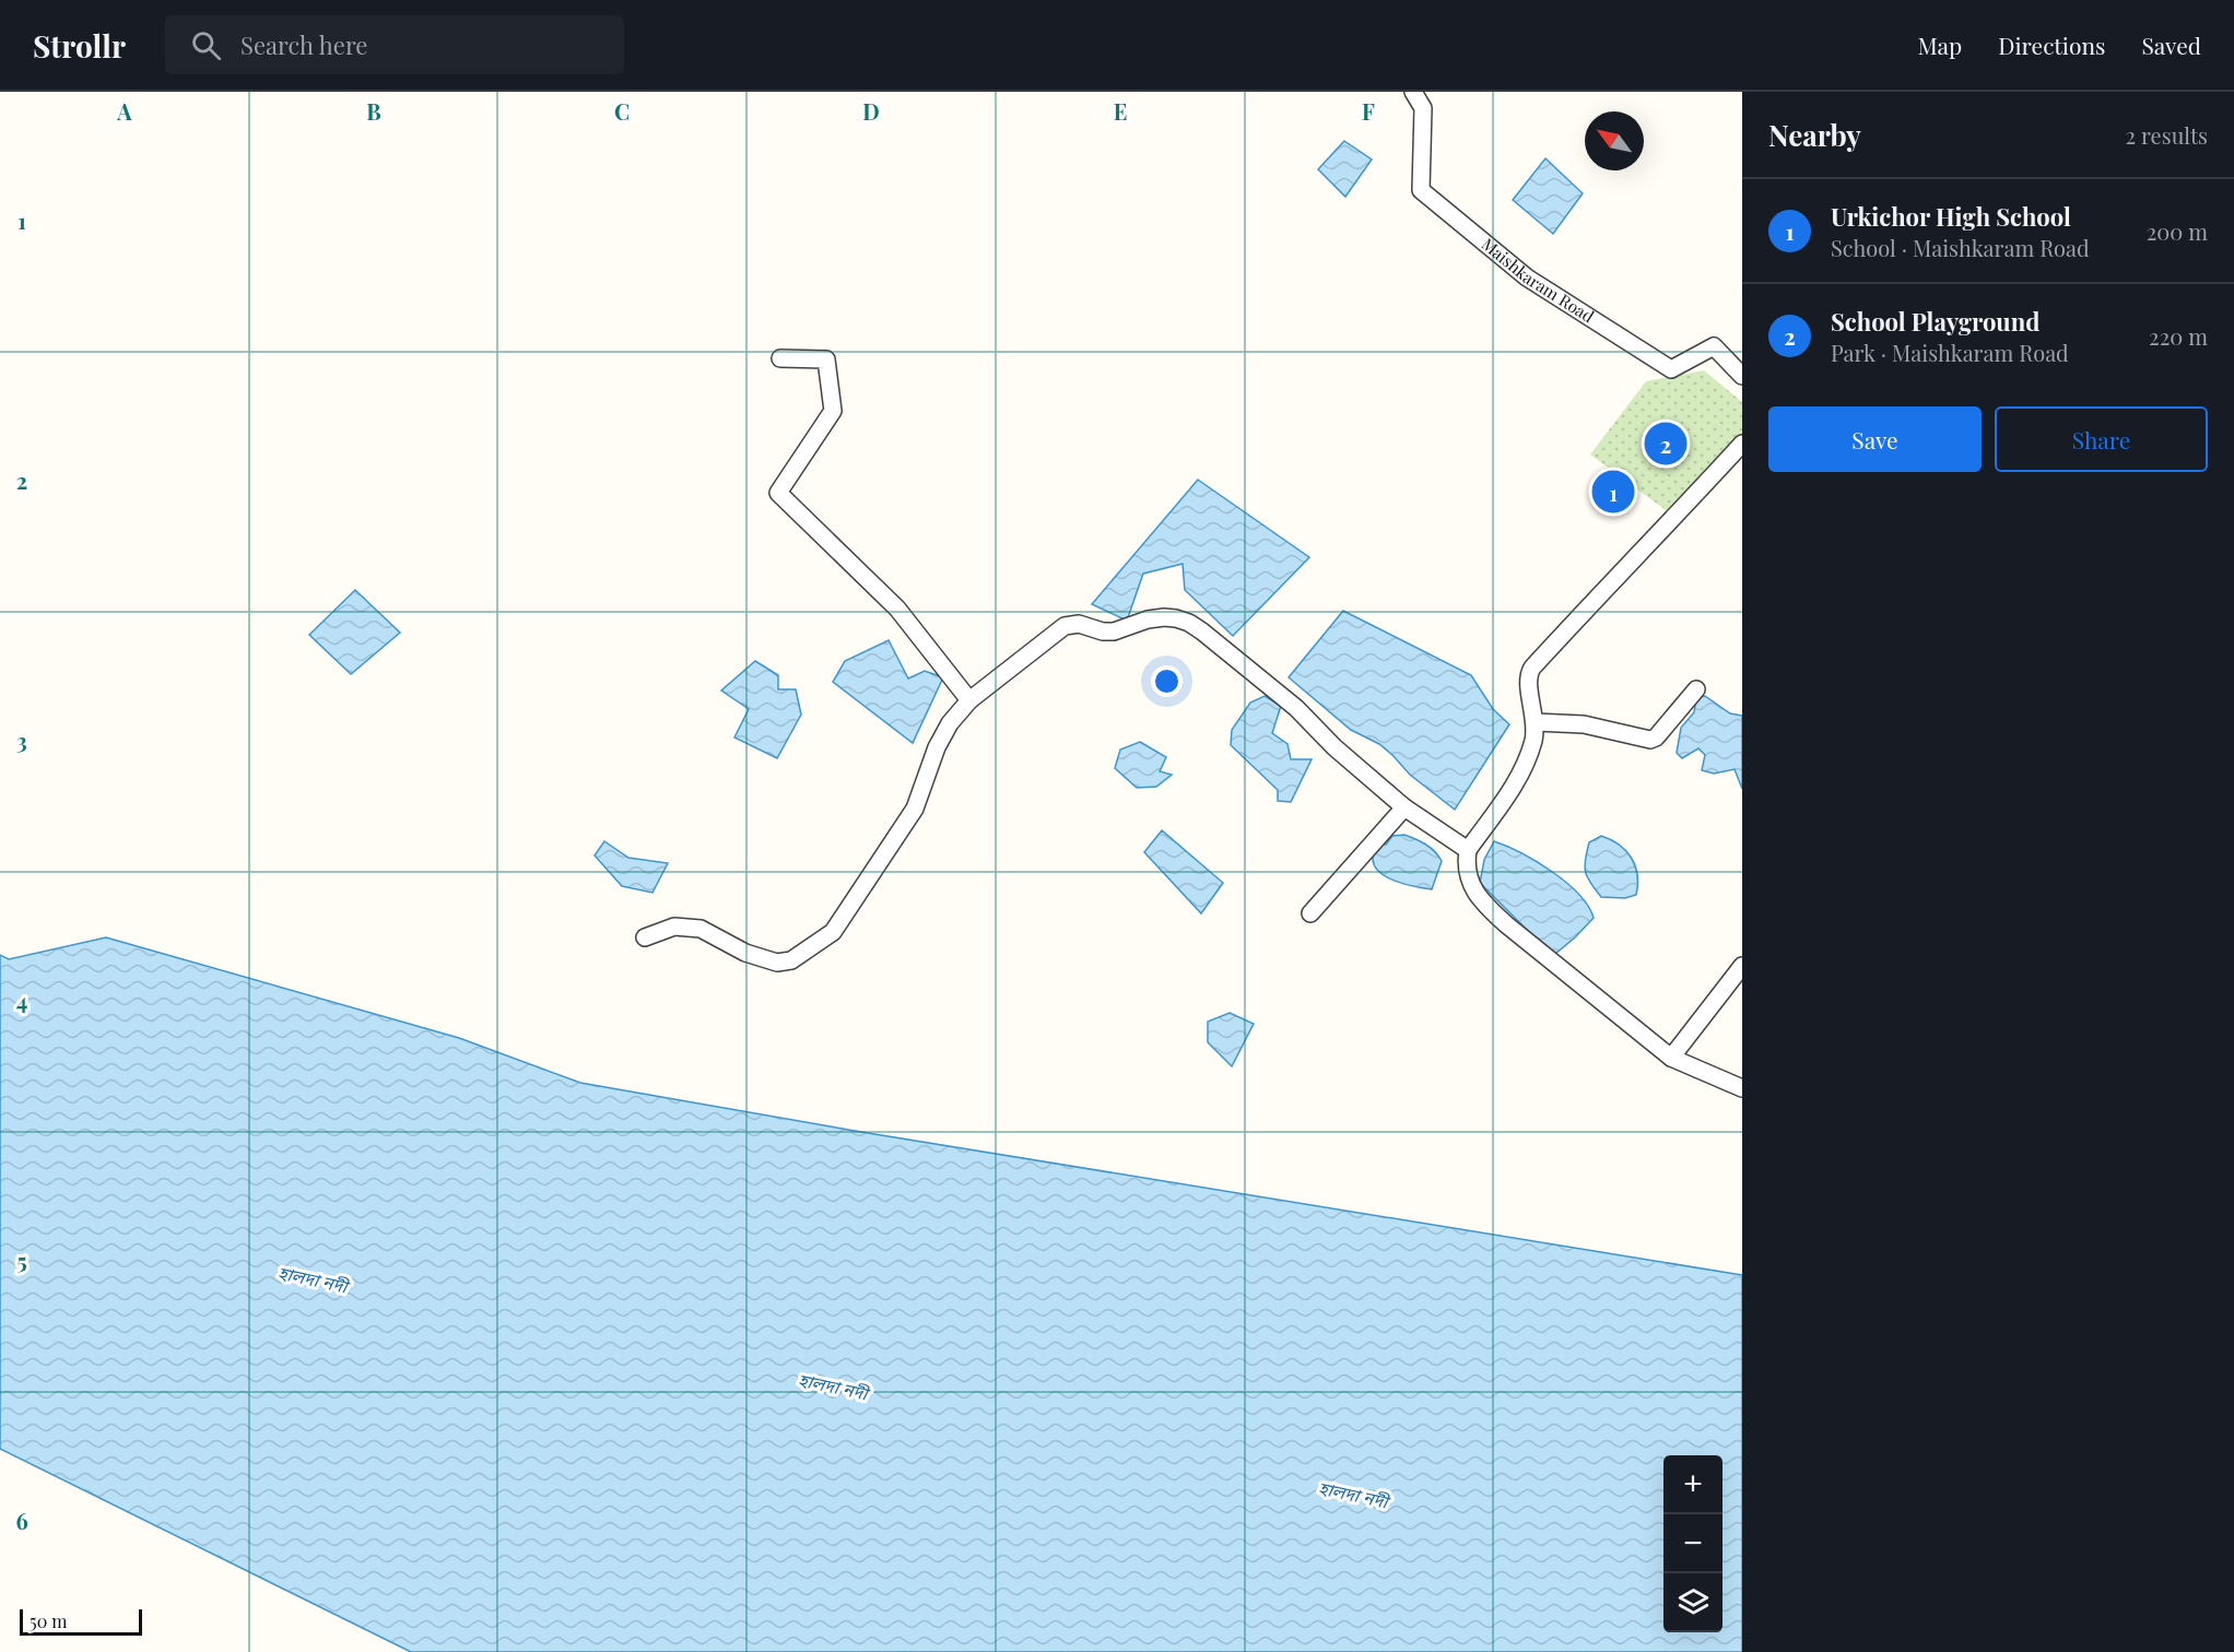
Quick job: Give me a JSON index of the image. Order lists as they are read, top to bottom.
{
  "streets": {
    "street": ["Maishkaram Road"]
  },
  "water": ["হালদা নদী"],
  "scale_bar": "50 m",
  "north": "top left",
  "page": {
    "header": "Strollr",
    "search": "Search here",
    "nav": ["Map", "Directions", "Saved"],
    "heading": ["Nearby", "2 results"],
    "list": [
      {
        "mark": "1",
        "name": "Urkichor High School",
        "note": "School · Maishkaram Road",
        "value": "200 m"
      },
      {
        "mark": "2",
        "name": "School Playground",
        "note": "Park · Maishkaram Road",
        "value": "220 m"
      }
    ],
    "buttons": ["Save", "Share"],
    "pins": ["2", "1"],
    "map_buttons": ["+", "−"],
    "scale": "50 m"
  },
  "grid": {
    "columns": [
      "A",
      "B",
      "C",
      "D",
      "E",
      "F"
    ],
    "rows": [
      "1",
      "2",
      "3",
      "4",
      "5",
      "6"
    ]
  }
}
